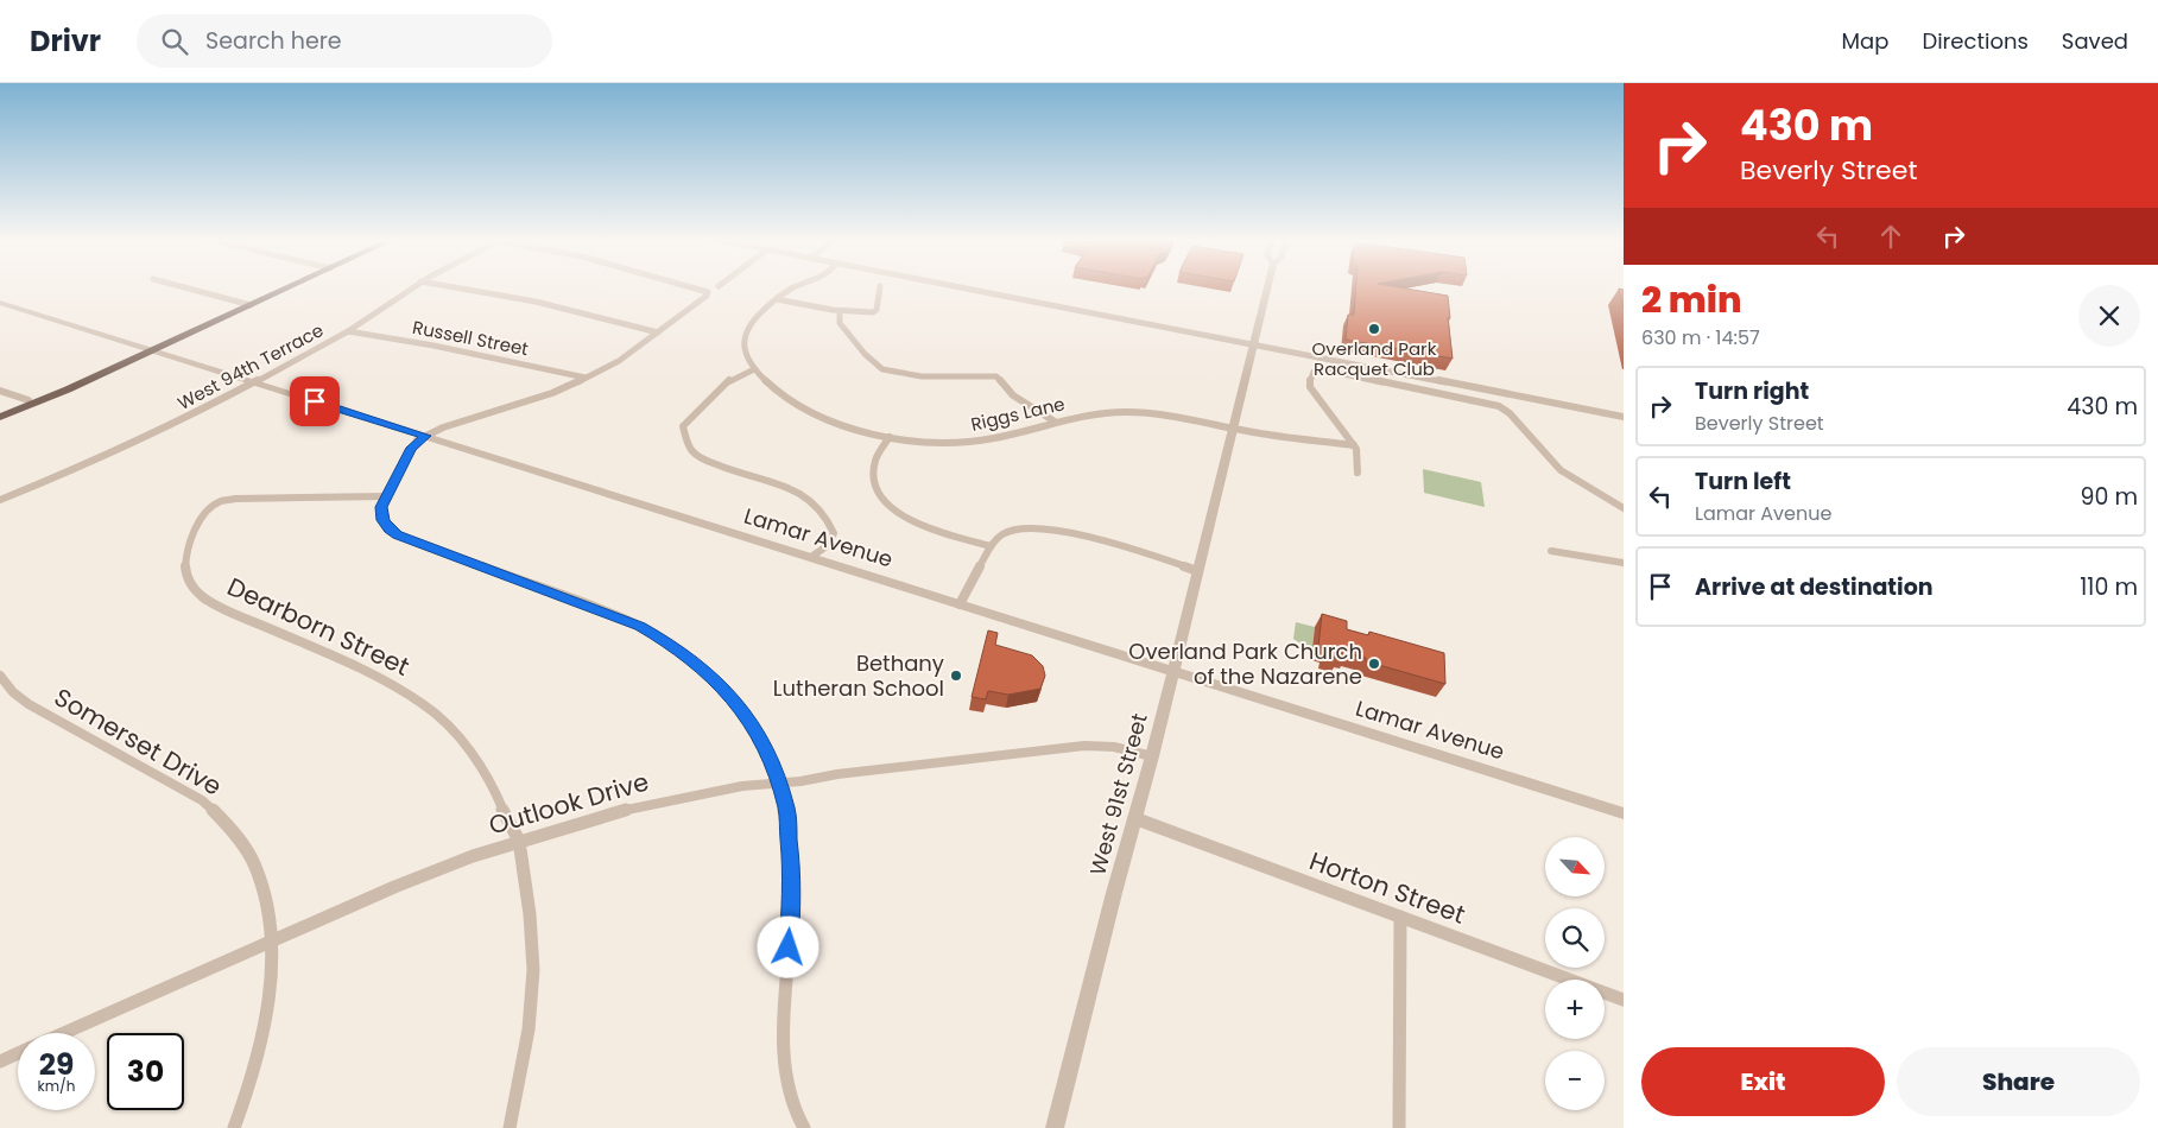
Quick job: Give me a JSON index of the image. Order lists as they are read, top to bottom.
{
  "streets": {
    "street": [
      "Russell Street",
      "West 94th Terrace",
      "Riggs Lane",
      "Lamar Avenue",
      "Dearborn Street",
      "Somerset Drive",
      "West 91st Street",
      "Outlook Drive",
      "Horton Street"
    ]
  },
  "crossings": [
    ["Russell Street", "West 94th Terrace"],
    ["West 94th Terrace", "Lamar Avenue"],
    ["Riggs Lane", "West 91st Street"],
    ["Lamar Avenue", "West 91st Street"],
    ["Dearborn Street", "Outlook Drive"],
    ["Somerset Drive", "Outlook Drive"],
    ["West 91st Street", "Outlook Drive"],
    ["West 91st Street", "Horton Street"]
  ],
  "places": ["Overland Park Racquet Club", "Overland Park Church of the Nazarene", "Bethany Lutheran School"],
  "north": "bottom right",
  "page": {
    "header": "Drivr",
    "search": "Search here",
    "nav": ["Map", "Directions", "Saved"],
    "turn": ["430 m", "Beverly Street"],
    "heading": ["2 min", "630 m · 14:57"],
    "list": [
      {
        "name": "Turn right",
        "note": "Beverly Street",
        "value": "430 m"
      },
      {
        "name": "Turn left",
        "note": "Lamar Avenue",
        "value": "90 m"
      },
      {
        "name": "Arrive at destination",
        "value": "110 m"
      }
    ],
    "map_buttons": ["+", "−"],
    "speed": "29 km/h",
    "limit": "30",
    "buttons": ["Exit", "Share"]
  }
}
